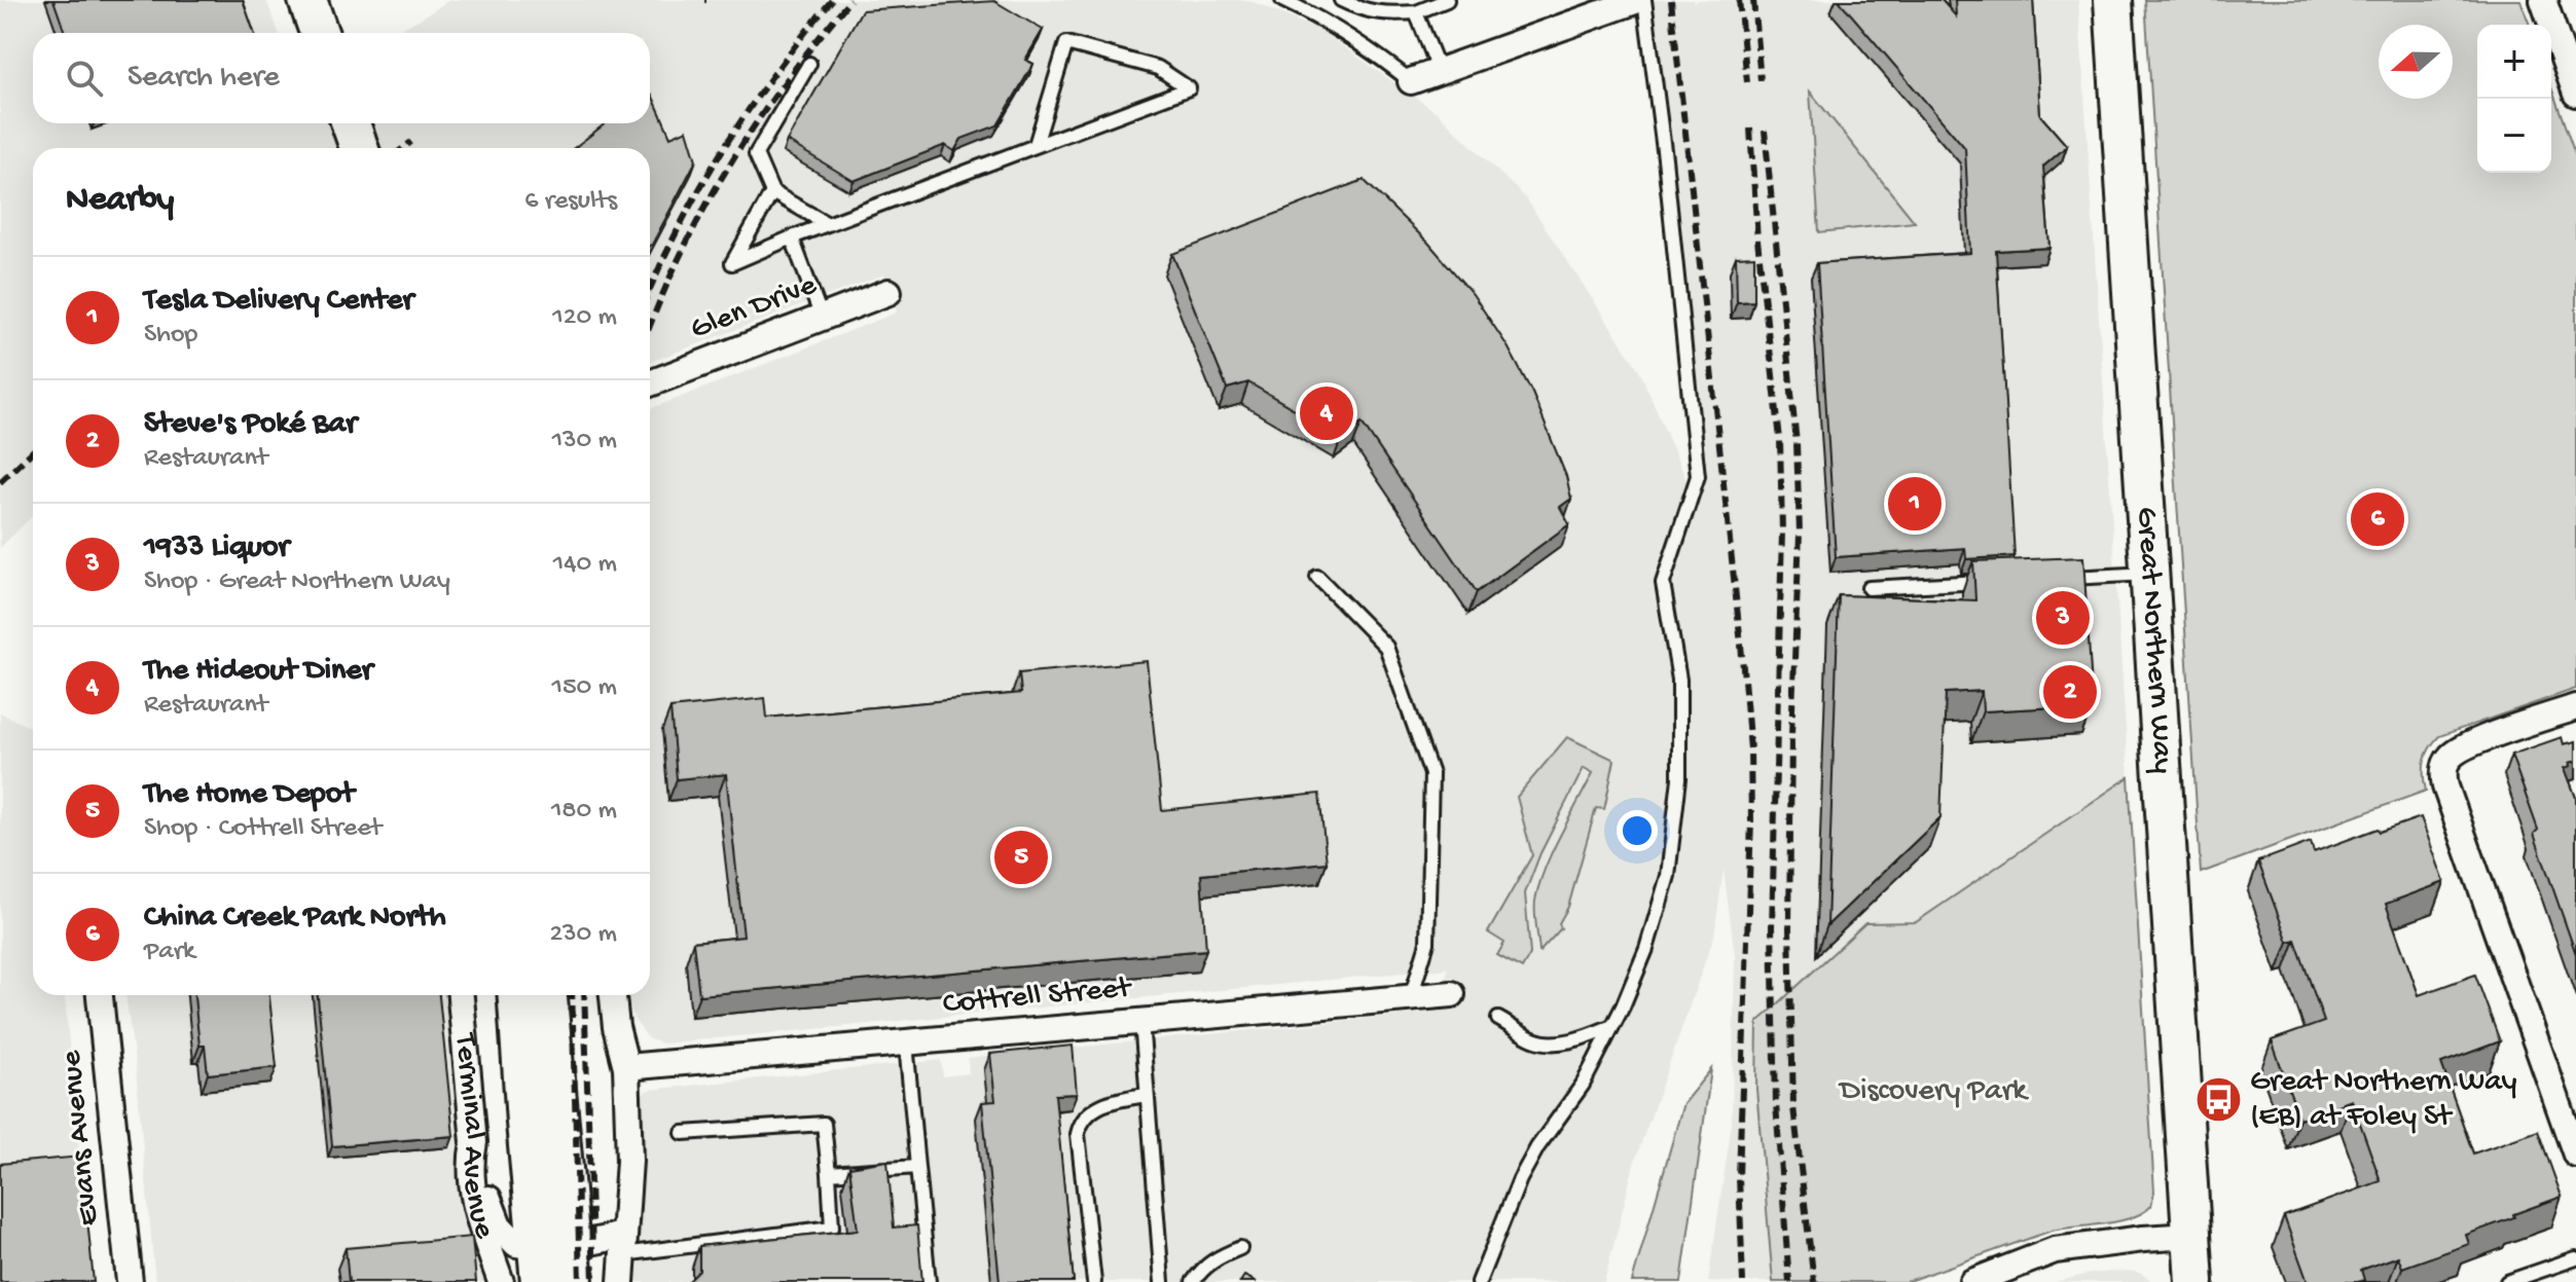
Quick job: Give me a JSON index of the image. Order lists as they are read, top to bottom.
{
  "streets": {
    "main road": ["Great Northern Way", "Terminal Avenue"],
    "street": ["Glen Drive", "Cottrell Street", "Evans Avenue"]
  },
  "parks": ["Discovery Park"],
  "places": {
    "bus stop": ["Great Northern Way (EB) at Foley St"]
  },
  "north": "left",
  "page": {
    "map_buttons": ["+", "−"],
    "search": "Search here",
    "heading": ["Nearby", "6 results"],
    "list": [
      {
        "mark": "1",
        "name": "Tesla Delivery Center",
        "note": "Shop",
        "value": "120 m"
      },
      {
        "mark": "2",
        "name": "Steve's Poké Bar",
        "note": "Restaurant",
        "value": "130 m"
      },
      {
        "mark": "3",
        "name": "1933 Liquor",
        "note": "Shop · Great Northern Way",
        "value": "140 m"
      },
      {
        "mark": "4",
        "name": "The Hideout Diner",
        "note": "Restaurant",
        "value": "150 m"
      },
      {
        "mark": "5",
        "name": "The Home Depot",
        "note": "Shop · Cottrell Street",
        "value": "180 m"
      },
      {
        "mark": "6",
        "name": "China Creek Park North",
        "note": "Park",
        "value": "230 m"
      }
    ],
    "pins": [
      "4",
      "1",
      "6",
      "3",
      "2",
      "5"
    ]
  }
}
